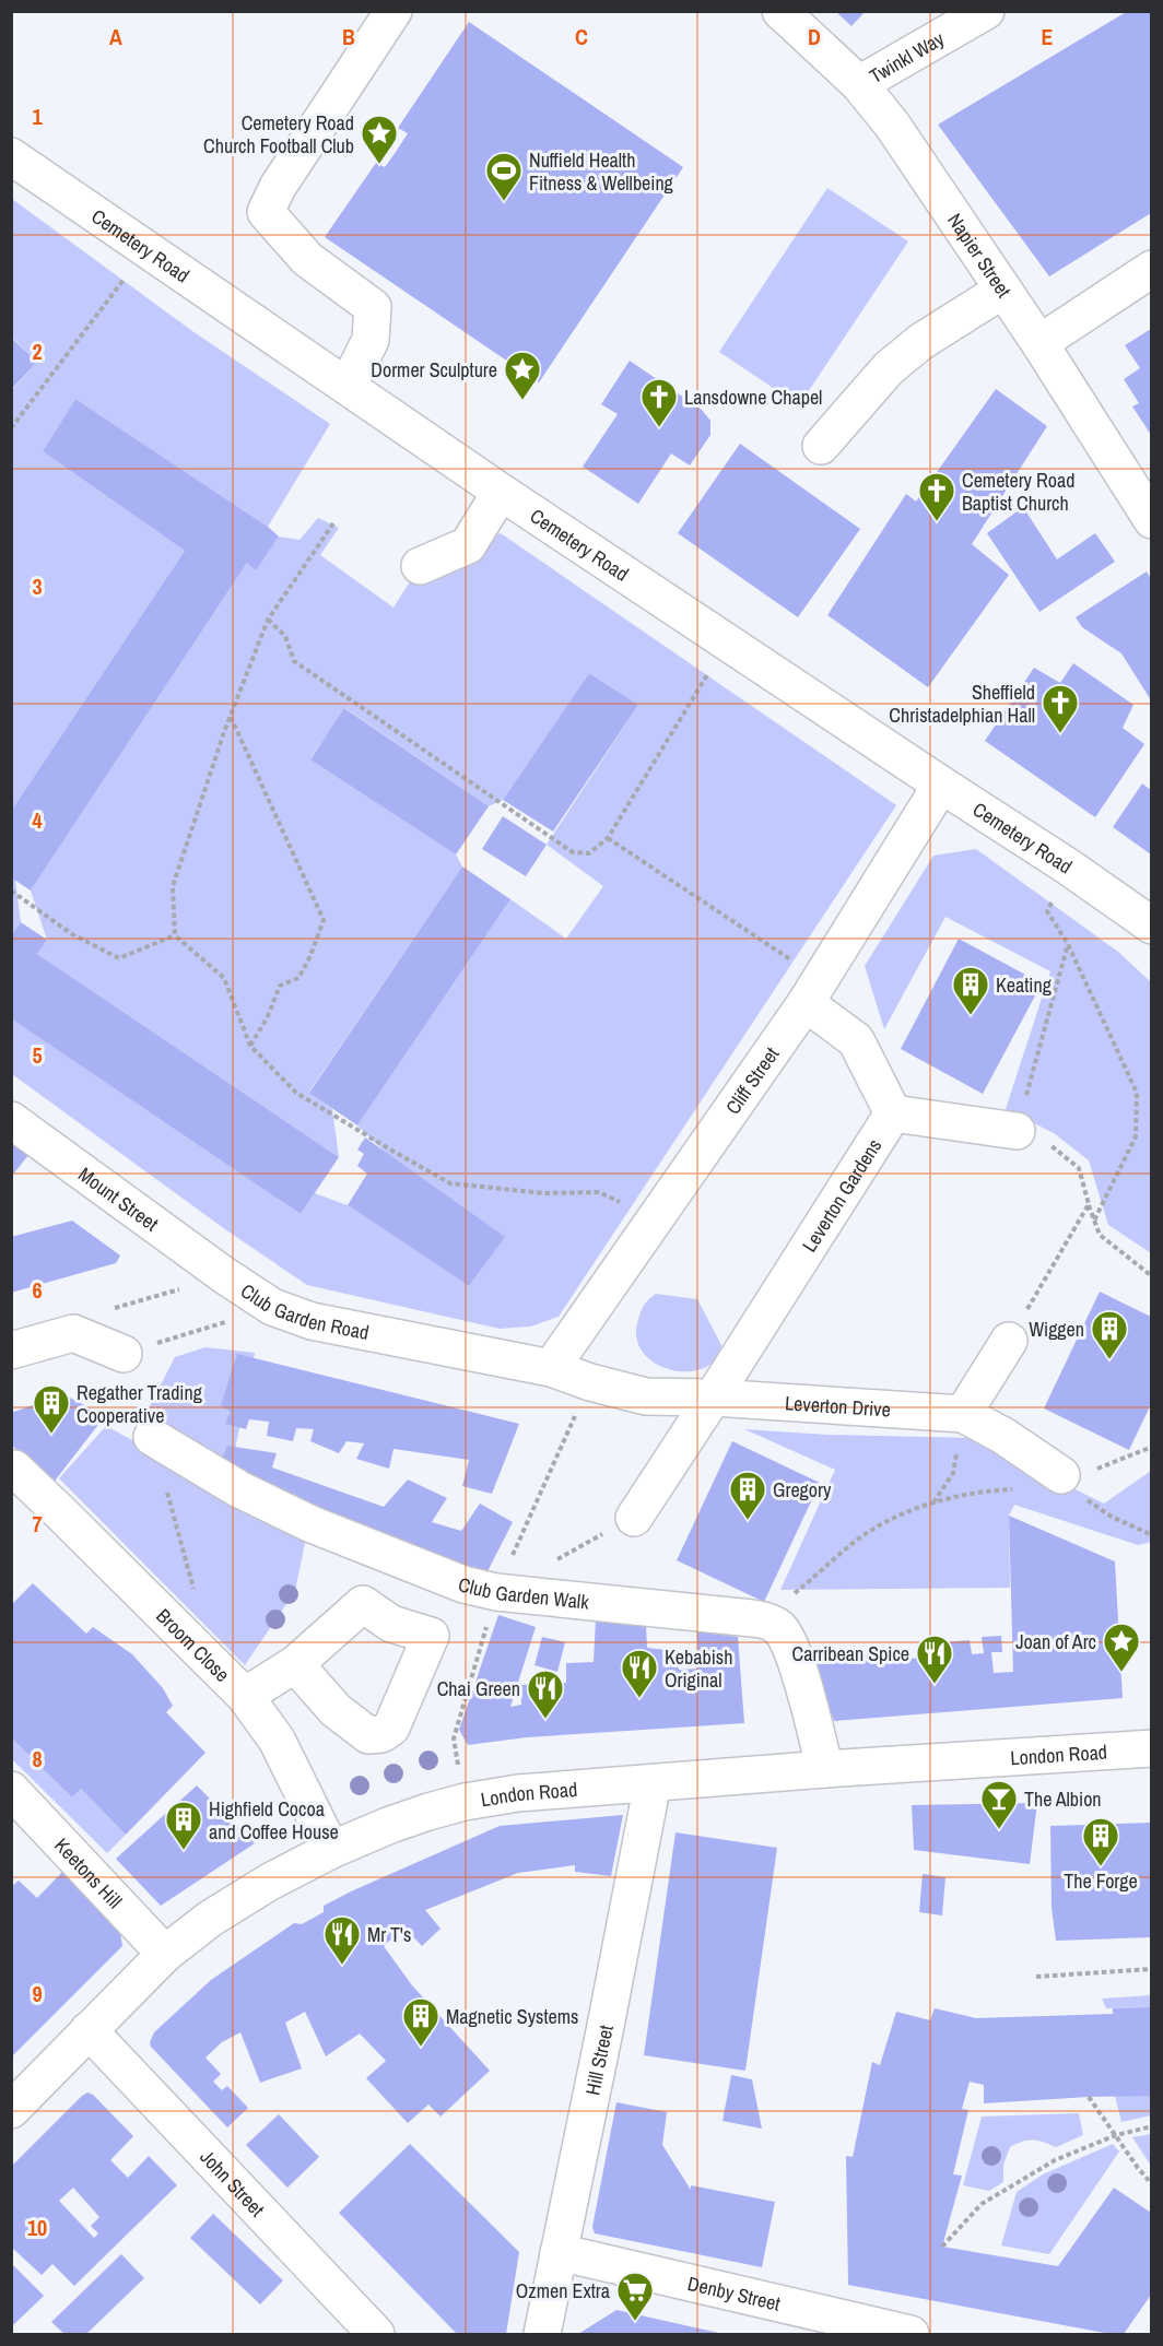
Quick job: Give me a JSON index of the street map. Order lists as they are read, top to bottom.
{
  "streets": {
    "street": [
      "Twinkl Way",
      "Cemetery Road",
      "Napier Street",
      "Cliff Street",
      "Leverton Gardens",
      "Mount Street",
      "Club Garden Road",
      "Leverton Drive",
      "Club Garden Walk",
      "Broom Close",
      "London Road",
      "Keetons Hill",
      "Hill Street",
      "John Street",
      "Denby Street"
    ]
  },
  "crossings": [
    ["Twinkl Way", "Napier Street"],
    ["Cemetery Road", "Cliff Street"],
    ["Cliff Street", "Club Garden Road"],
    ["Leverton Gardens", "Leverton Drive"],
    ["Mount Street", "Club Garden Road"],
    ["Broom Close", "London Road"],
    ["London Road", "Keetons Hill"],
    ["London Road", "Hill Street"],
    ["London Road", "John Street"],
    ["Hill Street", "Denby Street"]
  ],
  "places": {
    "place": ["Cemetery Road Church Football Club", "Dormer Sculpture", "Joan of Arc"],
    "sports": ["Nuffield Health Fitness & Wellbeing"],
    "church": ["Lansdowne Chapel", "Cemetery Road Baptist Church", "Sheffield Christadelphian Hall"],
    "building": [
      "Keating",
      "Wiggen",
      "Regather Trading Cooperative",
      "Gregory",
      "Highfield Cocoa and Coffee House",
      "The Forge",
      "Magnetic Systems"
    ],
    "restaurant": [
      "Carribean Spice",
      "Kebabish Original",
      "Chai Green",
      "Mr T's"
    ],
    "bar": ["The Albion"],
    "supermarket": ["Ozmen Extra"]
  },
  "grid": {
    "columns": [
      "A",
      "B",
      "C",
      "D",
      "E"
    ],
    "rows": [
      "1",
      "2",
      "3",
      "4",
      "5",
      "6",
      "7",
      "8",
      "9",
      "10"
    ]
  }
}
